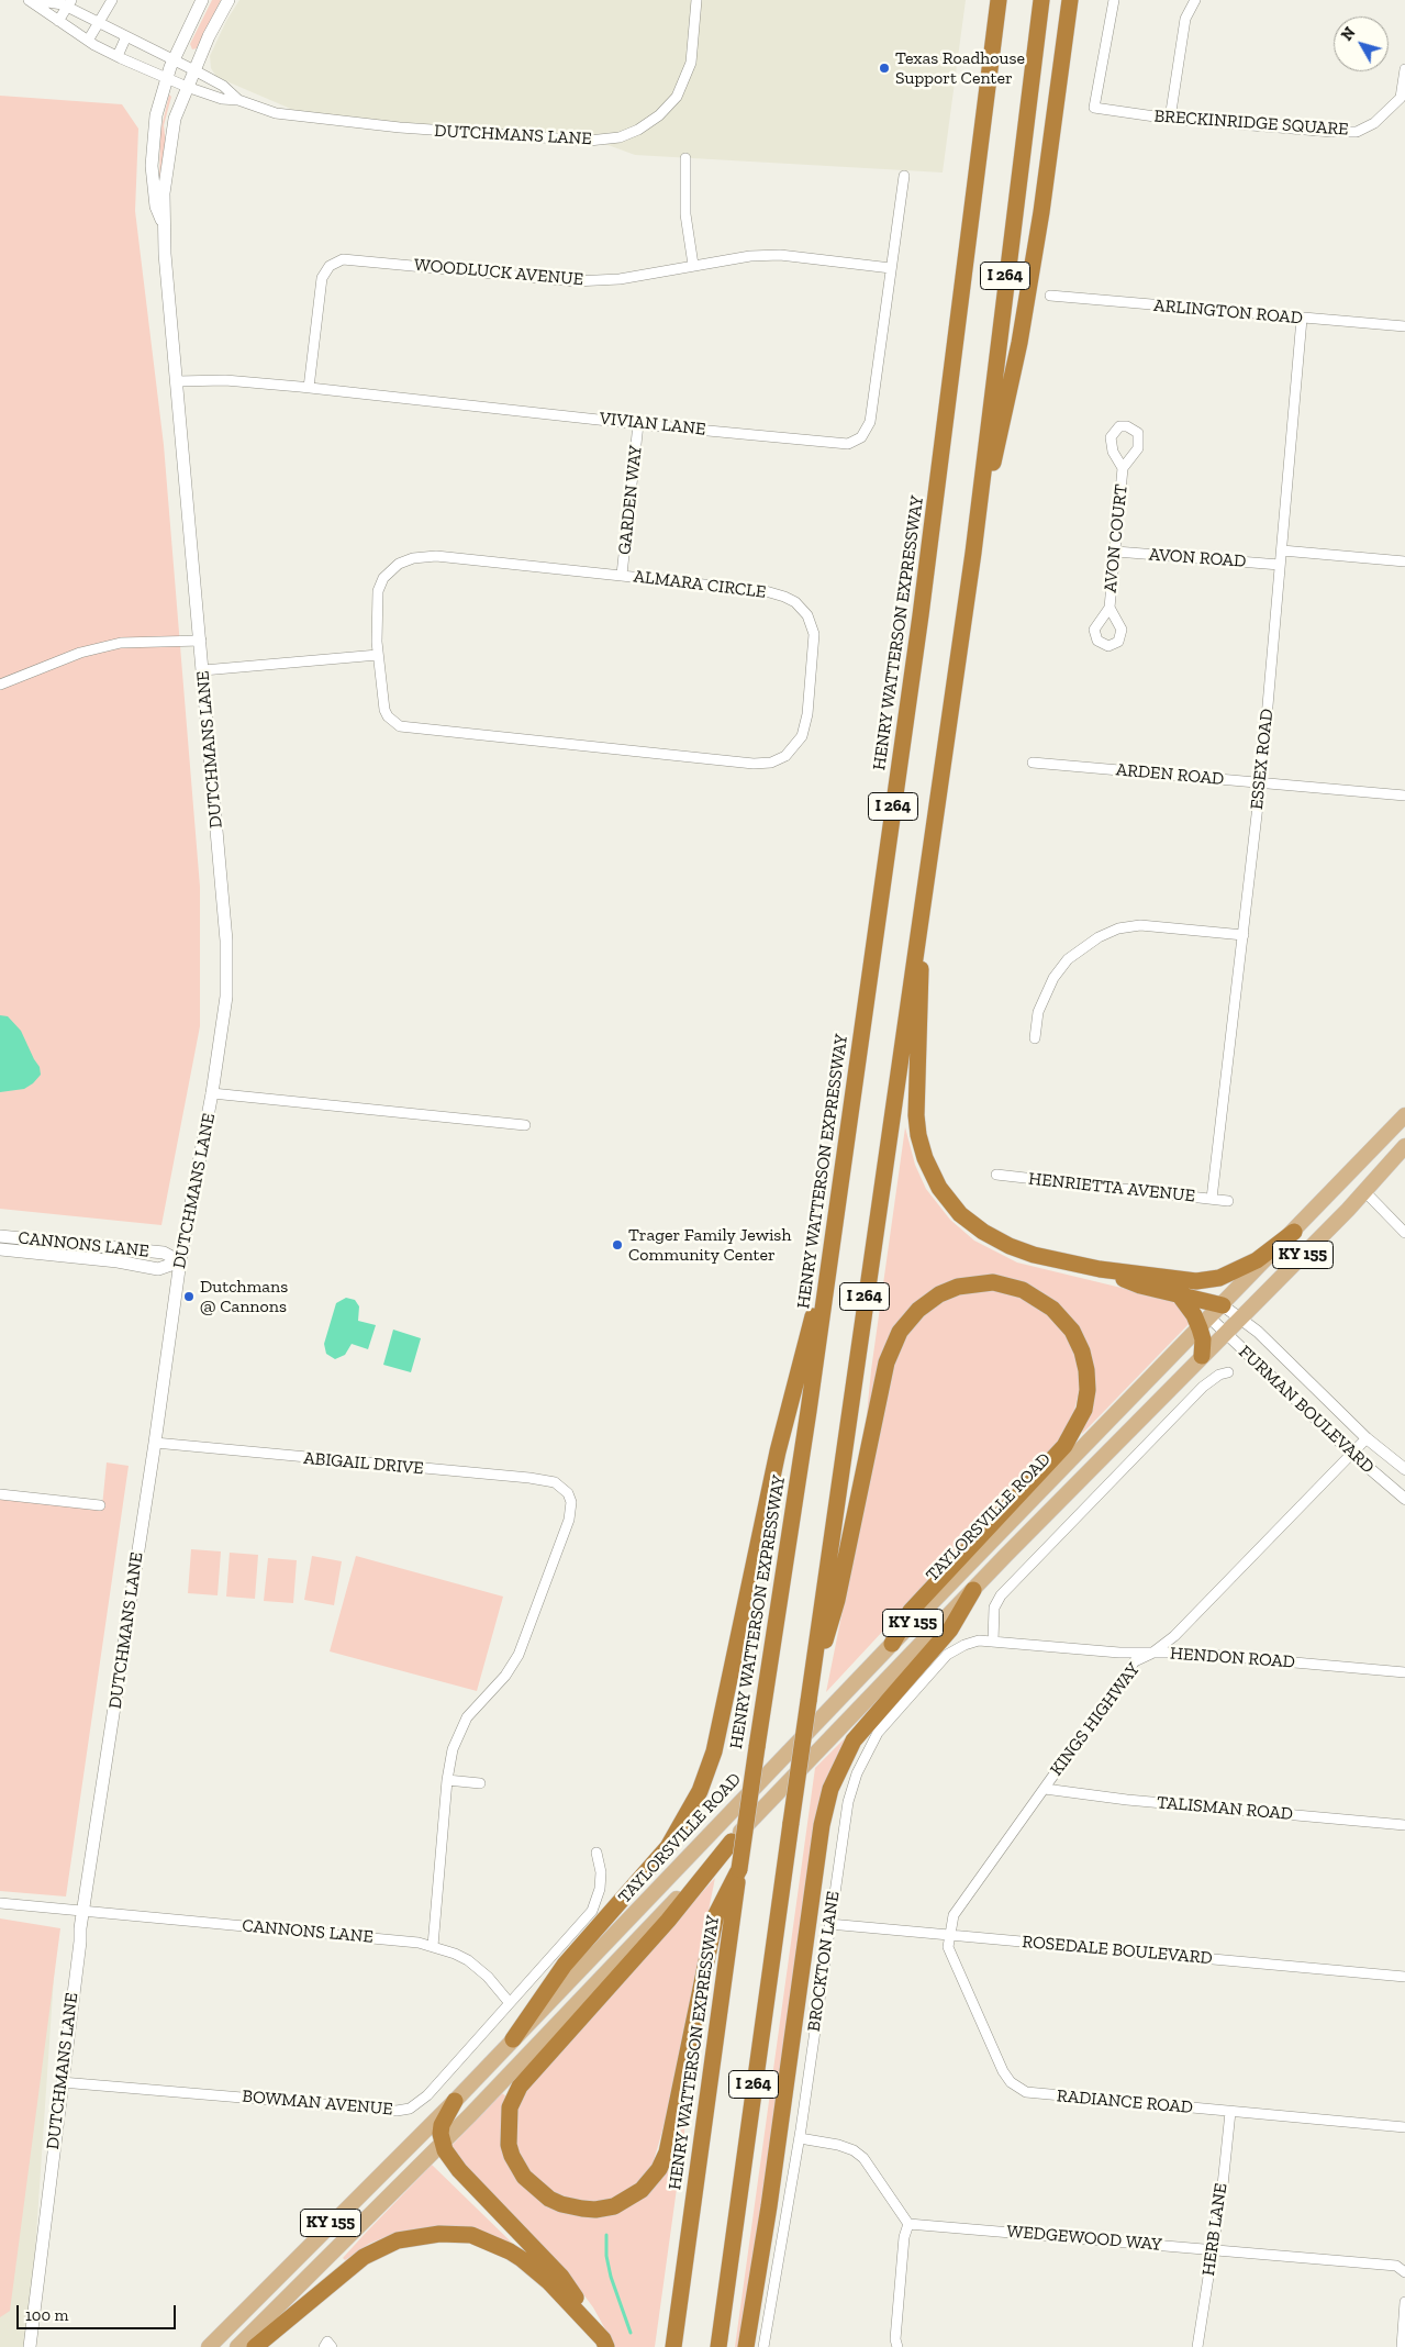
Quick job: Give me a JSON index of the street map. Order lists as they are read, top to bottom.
{
  "streets": {
    "highway": ["I 264", "HENRY WATTERSON EXPRESSWAY"],
    "main road": [
      "DUTCHMANS LANE",
      "CANNONS LANE",
      "KY 155",
      "TAYLORSVILLE ROAD"
    ],
    "street": [
      "BRECKINRIDGE SQUARE",
      "WOODLUCK AVENUE",
      "ARLINGTON ROAD",
      "VIVIAN LANE",
      "GARDEN WAY",
      "AVON COURT",
      "AVON ROAD",
      "ALMARA CIRCLE",
      "ESSEX ROAD",
      "ARDEN ROAD",
      "HENRIETTA AVENUE",
      "FURMAN BOULEVARD",
      "ABIGAIL DRIVE",
      "HENDON ROAD",
      "KINGS HIGHWAY",
      "TALISMAN ROAD",
      "ROSEDALE BOULEVARD",
      "BROCKTON LANE",
      "RADIANCE ROAD",
      "BOWMAN AVENUE",
      "HERB LANE",
      "WEDGEWOOD WAY"
    ]
  },
  "crossings": [
    ["DUTCHMANS LANE", "VIVIAN LANE"],
    ["DUTCHMANS LANE", "CANNONS LANE"],
    ["DUTCHMANS LANE", "ABIGAIL DRIVE"],
    ["DUTCHMANS LANE", "BOWMAN AVENUE"],
    ["WOODLUCK AVENUE", "VIVIAN LANE"],
    ["ARLINGTON ROAD", "ESSEX ROAD"],
    ["VIVIAN LANE", "GARDEN WAY"],
    ["GARDEN WAY", "ALMARA CIRCLE"],
    ["AVON COURT", "AVON ROAD"],
    ["AVON ROAD", "ESSEX ROAD"],
    ["ESSEX ROAD", "ARDEN ROAD"],
    ["ESSEX ROAD", "HENRIETTA AVENUE"],
    ["CANNONS LANE", "BOWMAN AVENUE"],
    ["KY 155", "FURMAN BOULEVARD"],
    ["FURMAN BOULEVARD", "TAYLORSVILLE ROAD"],
    ["FURMAN BOULEVARD", "KINGS HIGHWAY"],
    ["HENDON ROAD", "KINGS HIGHWAY"],
    ["HENDON ROAD", "BROCKTON LANE"],
    ["KINGS HIGHWAY", "TALISMAN ROAD"],
    ["KINGS HIGHWAY", "ROSEDALE BOULEVARD"],
    ["KINGS HIGHWAY", "RADIANCE ROAD"],
    ["ROSEDALE BOULEVARD", "BROCKTON LANE"],
    ["ROSEDALE BOULEVARD", "RADIANCE ROAD"],
    ["RADIANCE ROAD", "HERB LANE"],
    ["HERB LANE", "WEDGEWOOD WAY"]
  ],
  "places": ["Texas Roadhouse Support Center", "Trager Family Jewish Community Center", "Dutchmans @ Cannons"],
  "scale_bar": "100 m",
  "north": "top left"
}
